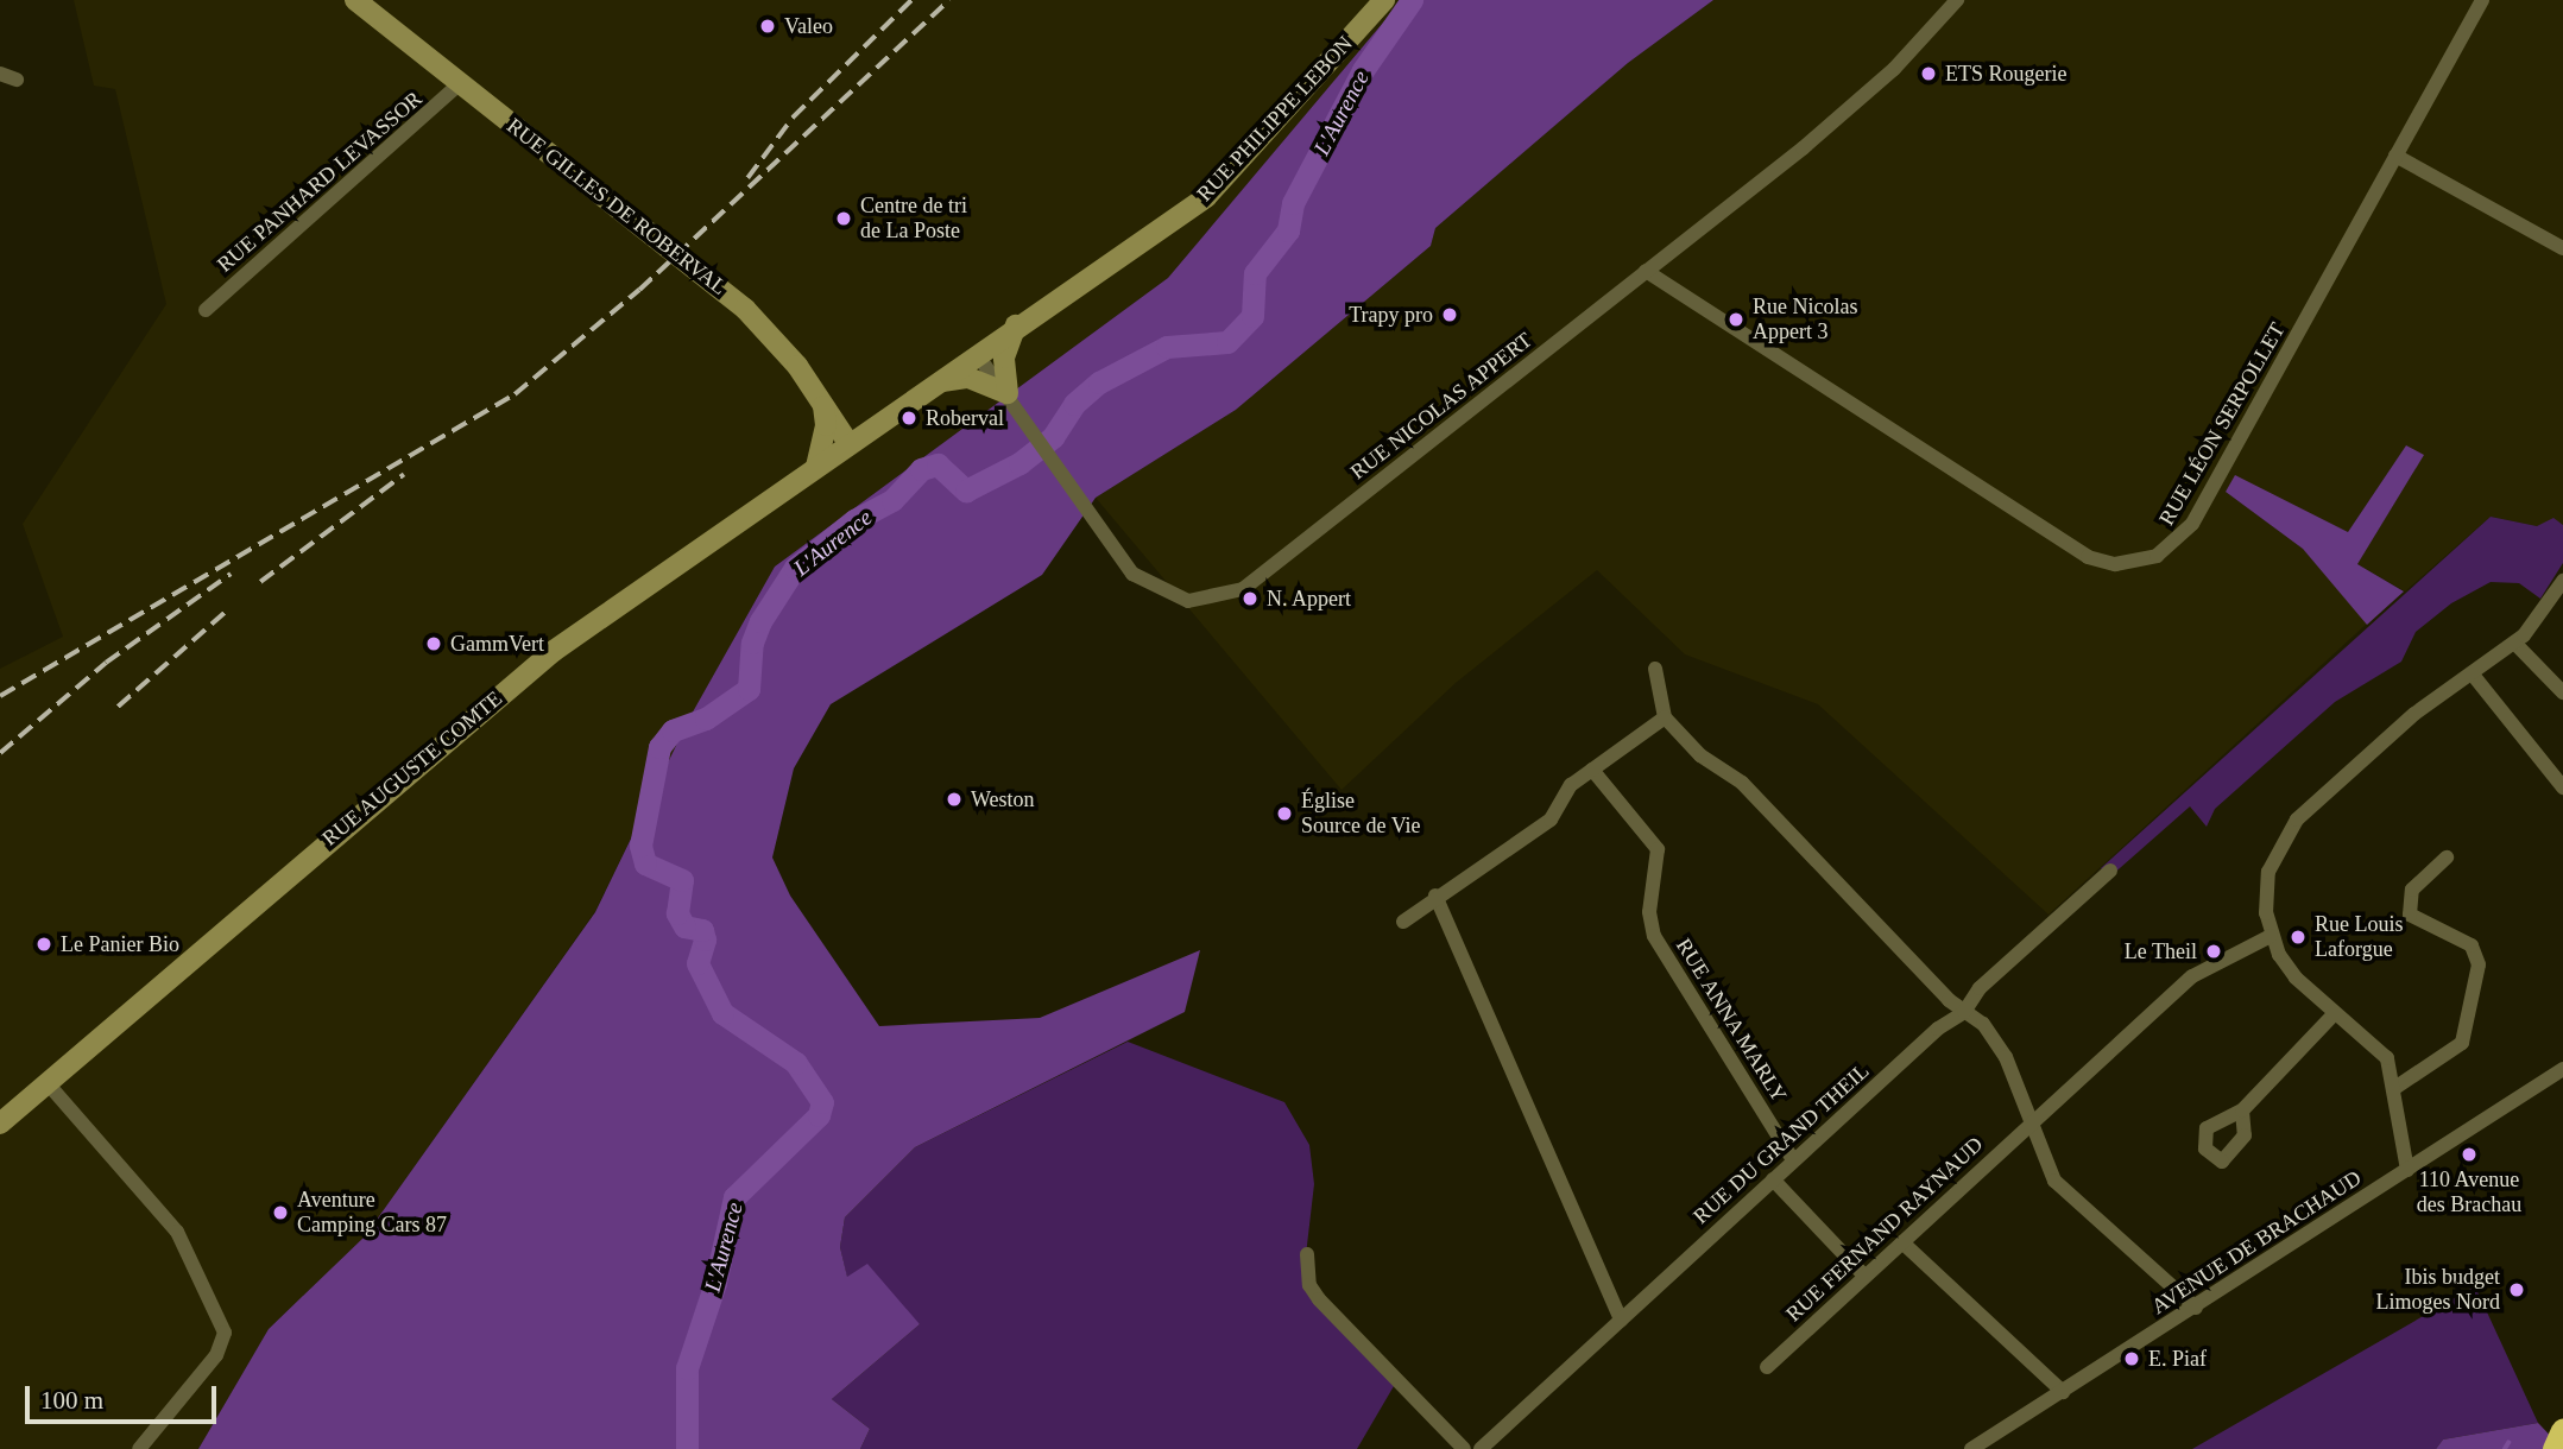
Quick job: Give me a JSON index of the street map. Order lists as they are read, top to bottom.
{
  "streets": {
    "street": [
      "RUE PHILIPPE LEBON",
      "RUE PANHARD LEVASSOR",
      "RUE GILLES DE ROBERVAL",
      "RUE NICOLAS APPERT",
      "RUE LÉON SERPOLLET",
      "RUE AUGUSTE COMTE",
      "RUE ANNA MARLY",
      "RUE DU GRAND THEIL",
      "RUE FERNAND RAYNAUD",
      "AVENUE DE BRACHAUD"
    ]
  },
  "crossings": [
    ["RUE PHILIPPE LEBON", "RUE GILLES DE ROBERVAL"],
    ["RUE PHILIPPE LEBON", "RUE NICOLAS APPERT"],
    ["RUE PHILIPPE LEBON", "RUE AUGUSTE COMTE"],
    ["RUE PANHARD LEVASSOR", "RUE GILLES DE ROBERVAL"],
    ["RUE GILLES DE ROBERVAL", "RUE AUGUSTE COMTE"],
    ["RUE NICOLAS APPERT", "RUE LÉON SERPOLLET"],
    ["RUE ANNA MARLY", "RUE DU GRAND THEIL"]
  ],
  "water": ["L'Aurence"],
  "places": [
    "Valeo",
    "ETS Rougerie",
    "Centre de tri de La Poste",
    "Trapy pro",
    "Rue Nicolas Appert 3",
    "Roberval",
    "N. Appert",
    "GammVert",
    "Weston",
    "Église Source de Vie",
    "Rue Louis Laforgue",
    "Le Panier Bio",
    "Le Theil",
    "110 Avenue des Brachau",
    "Aventure Camping Cars 87",
    "Ibis budget Limoges Nord",
    "E. Piaf"
  ],
  "scale_bar": "100 m"
}
